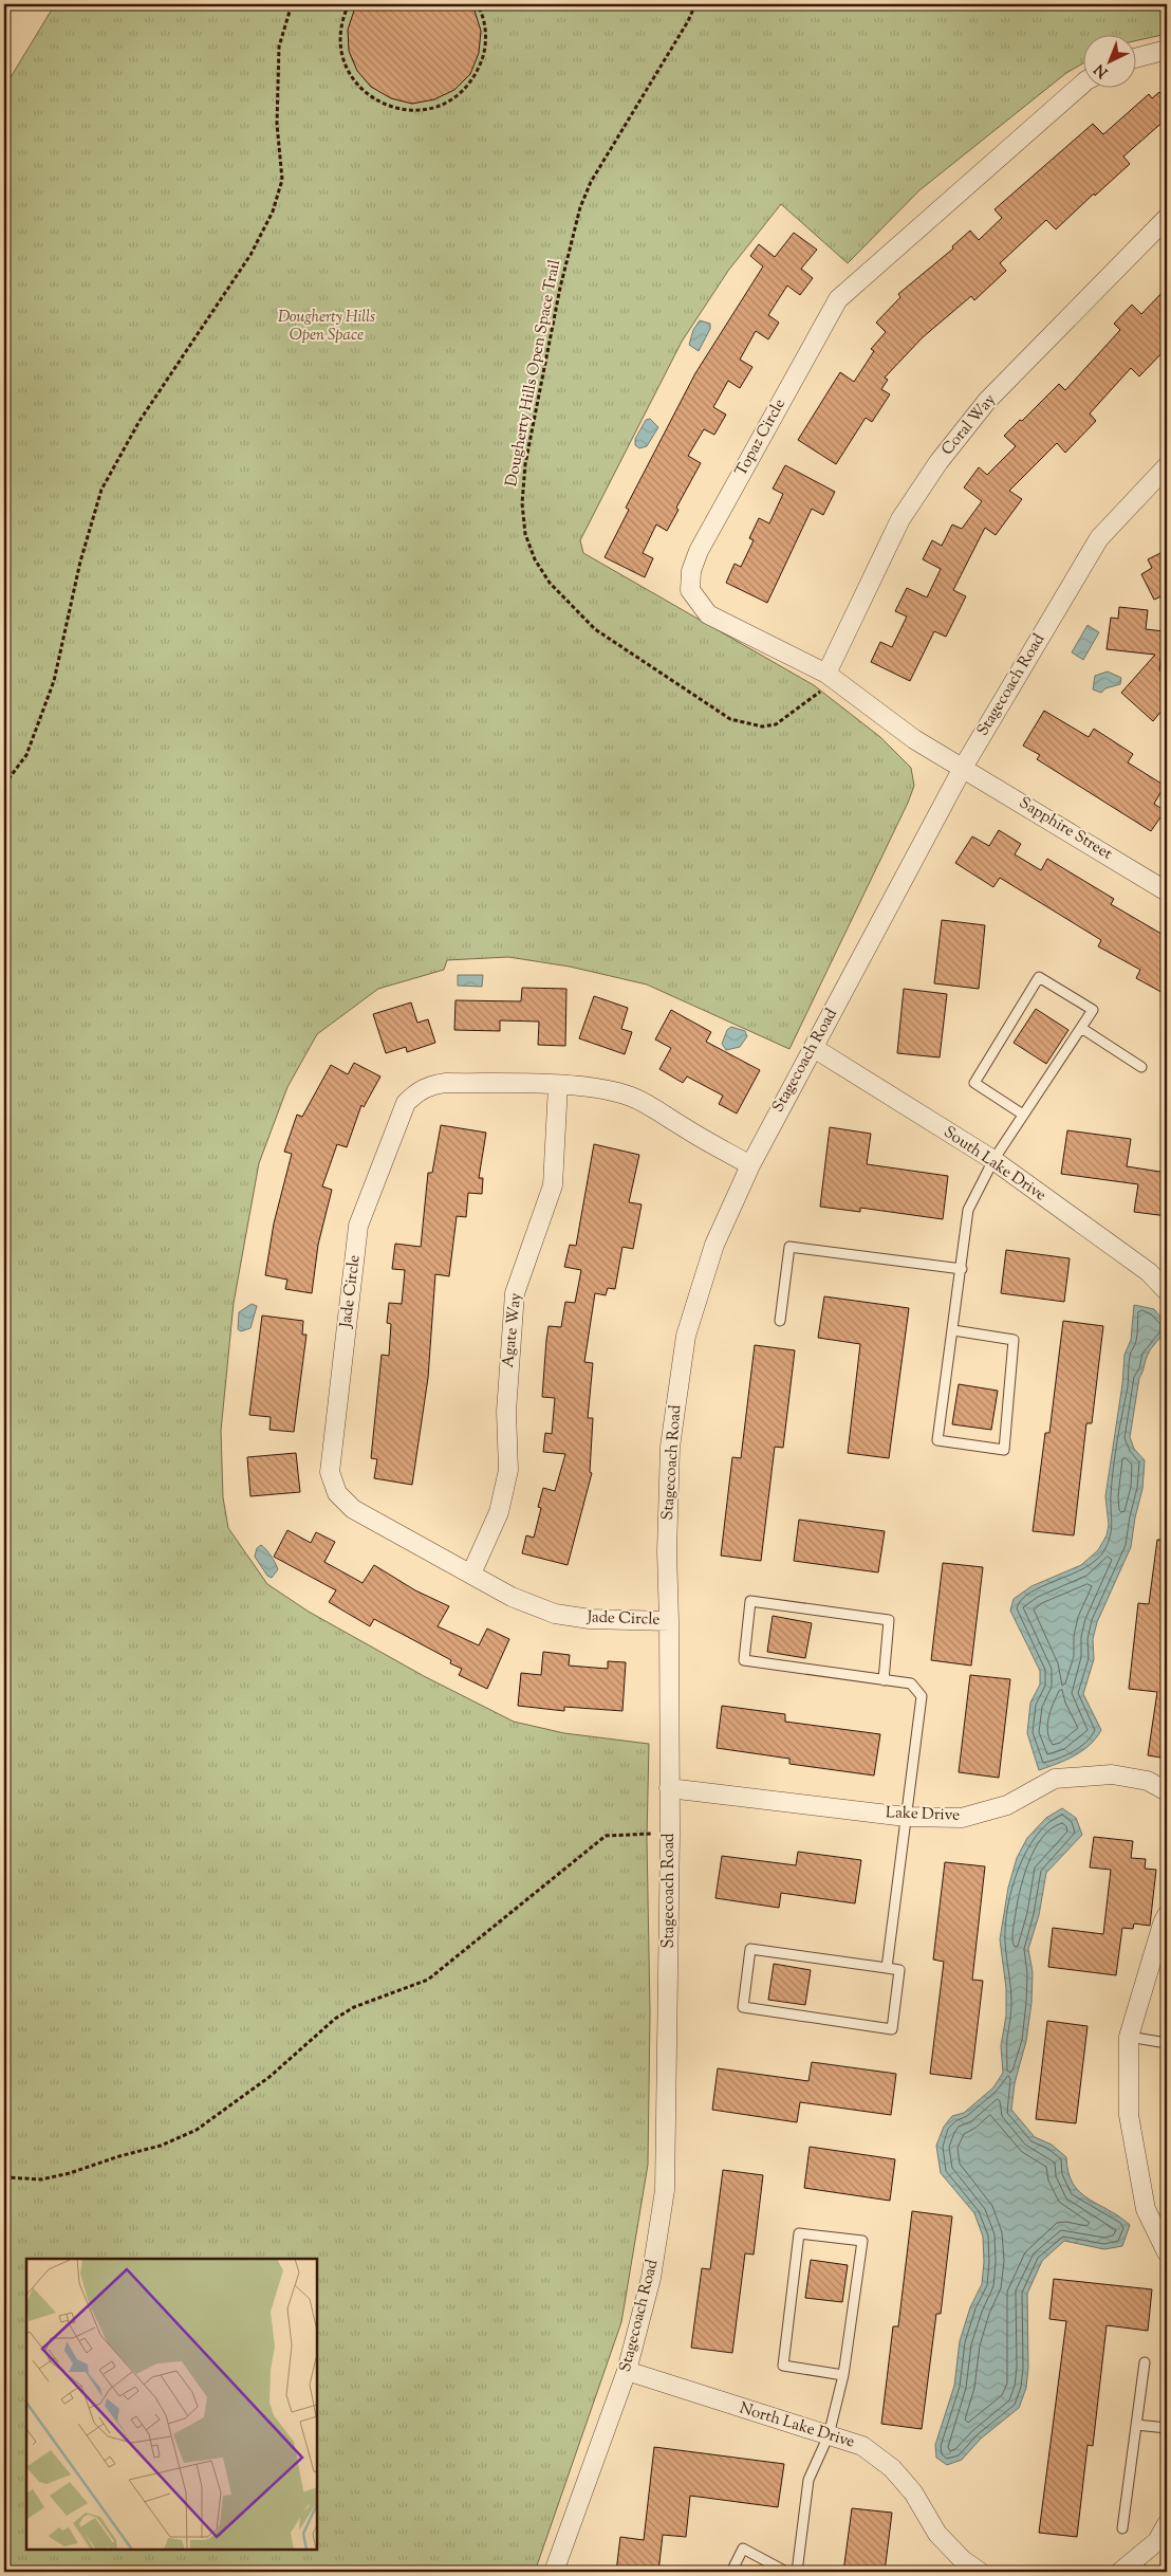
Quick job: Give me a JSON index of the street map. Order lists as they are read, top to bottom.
{
  "streets": {
    "street": [
      "Coral Way",
      "Topaz Circle",
      "Stagecoach Road",
      "Sapphire Street",
      "South Lake Drive",
      "Jade Circle",
      "Agate Way",
      "Lake Drive",
      "North Lake Drive"
    ],
    "path": ["Dougherty Hills Open Space Trail"]
  },
  "crossings": [
    ["Dougherty Hills Open Space Trail", "Coral Way"],
    ["Dougherty Hills Open Space Trail", "Topaz Circle"],
    ["Coral Way", "Topaz Circle"],
    ["Topaz Circle", "Stagecoach Road"],
    ["Topaz Circle", "Sapphire Street"],
    ["Stagecoach Road", "Sapphire Street"],
    ["Stagecoach Road", "South Lake Drive"],
    ["Stagecoach Road", "Jade Circle"],
    ["Stagecoach Road", "Lake Drive"],
    ["Stagecoach Road", "North Lake Drive"],
    ["Jade Circle", "Agate Way"]
  ],
  "parks": ["Dougherty Hills Open Space"],
  "north": "bottom left"
}
